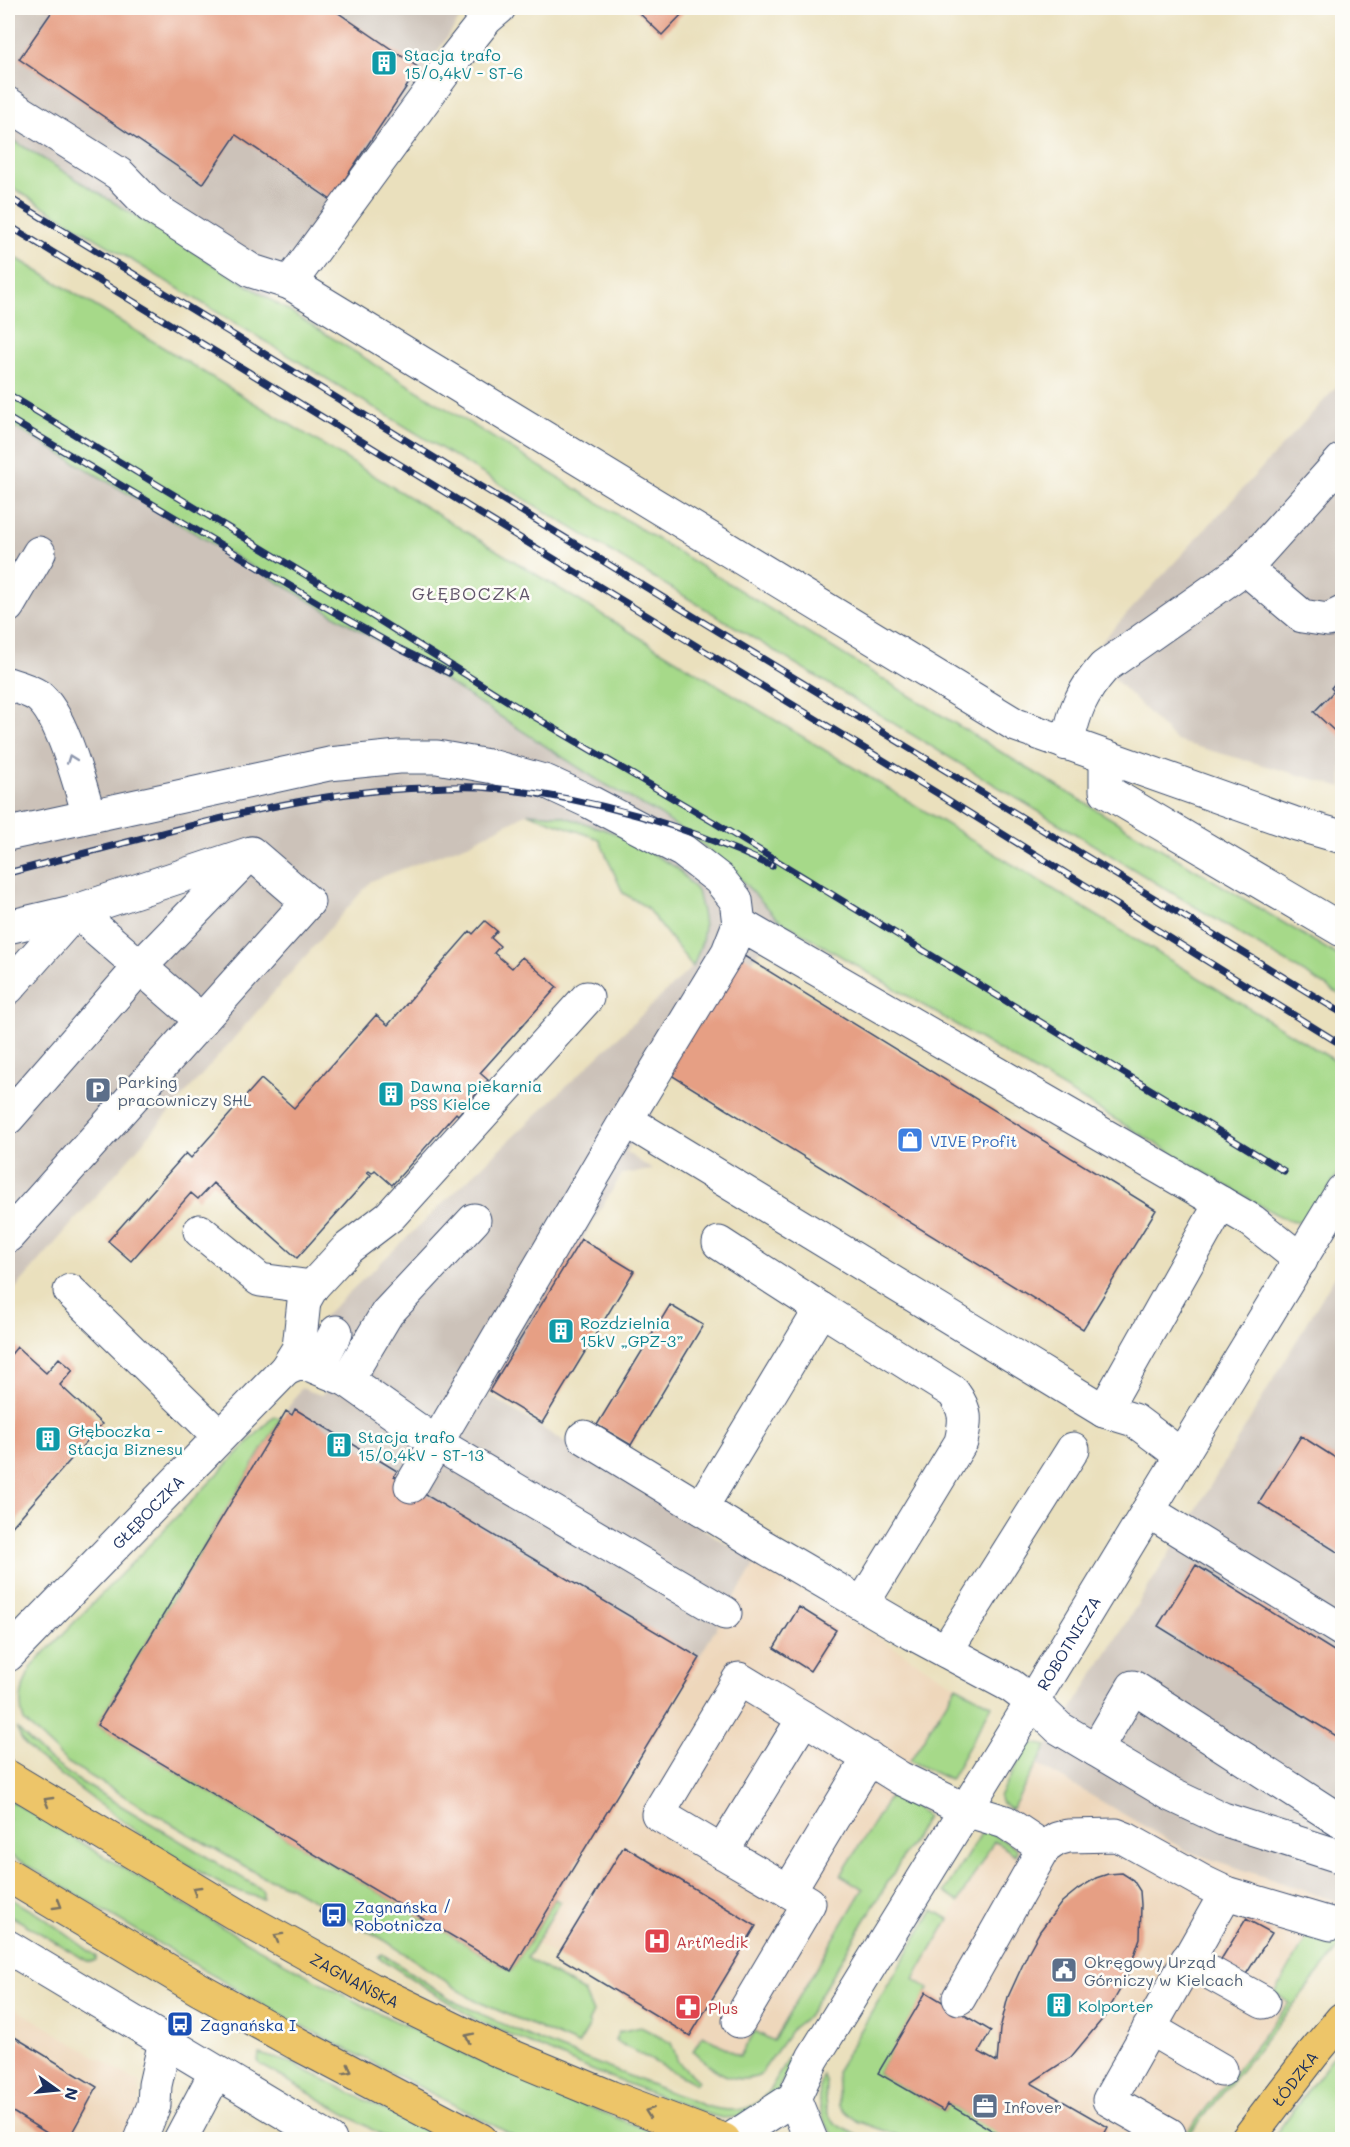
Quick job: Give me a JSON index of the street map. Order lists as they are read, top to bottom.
{
  "streets": {
    "main road": ["ZAGNAŃSKA", "ŁÓDZKA"],
    "street": ["GŁĘBOCZKA", "ROBOTNICZA"]
  },
  "districts": ["GŁĘBOCZKA"],
  "places": {
    "building": [
      "Stacja trafo 15/0,4kV - ST-6",
      "Dawna piekarnia PSS Kielce",
      "Rozdzielnia 15kV „GPZ-3”",
      "Głęboczka - Stacja Biznesu",
      "Stacja trafo 15/0,4kV - ST-13",
      "Kolporter"
    ],
    "parking": ["Parking pracowniczy SHL"],
    "shop": ["VIVE Profit"],
    "bus stop": ["Zagnańska / Robotnicza", "Zagnańska I"],
    "hospital": ["ArtMedik"],
    "public building": ["Okręgowy Urząd Górniczy w Kielcach"],
    "pharmacy": ["Plus"],
    "office": ["Infover"]
  },
  "north": "right"
}
